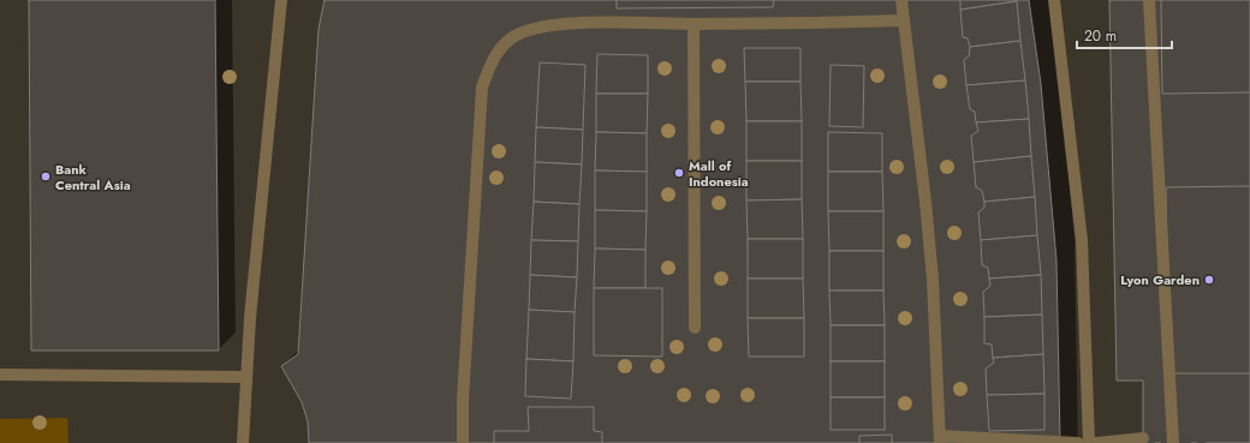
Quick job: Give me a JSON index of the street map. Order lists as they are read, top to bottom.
{
  "places": ["Mall of Indonesia", "Bank Central Asia", "Lyon Garden"],
  "scale_bar": "20 m"
}
